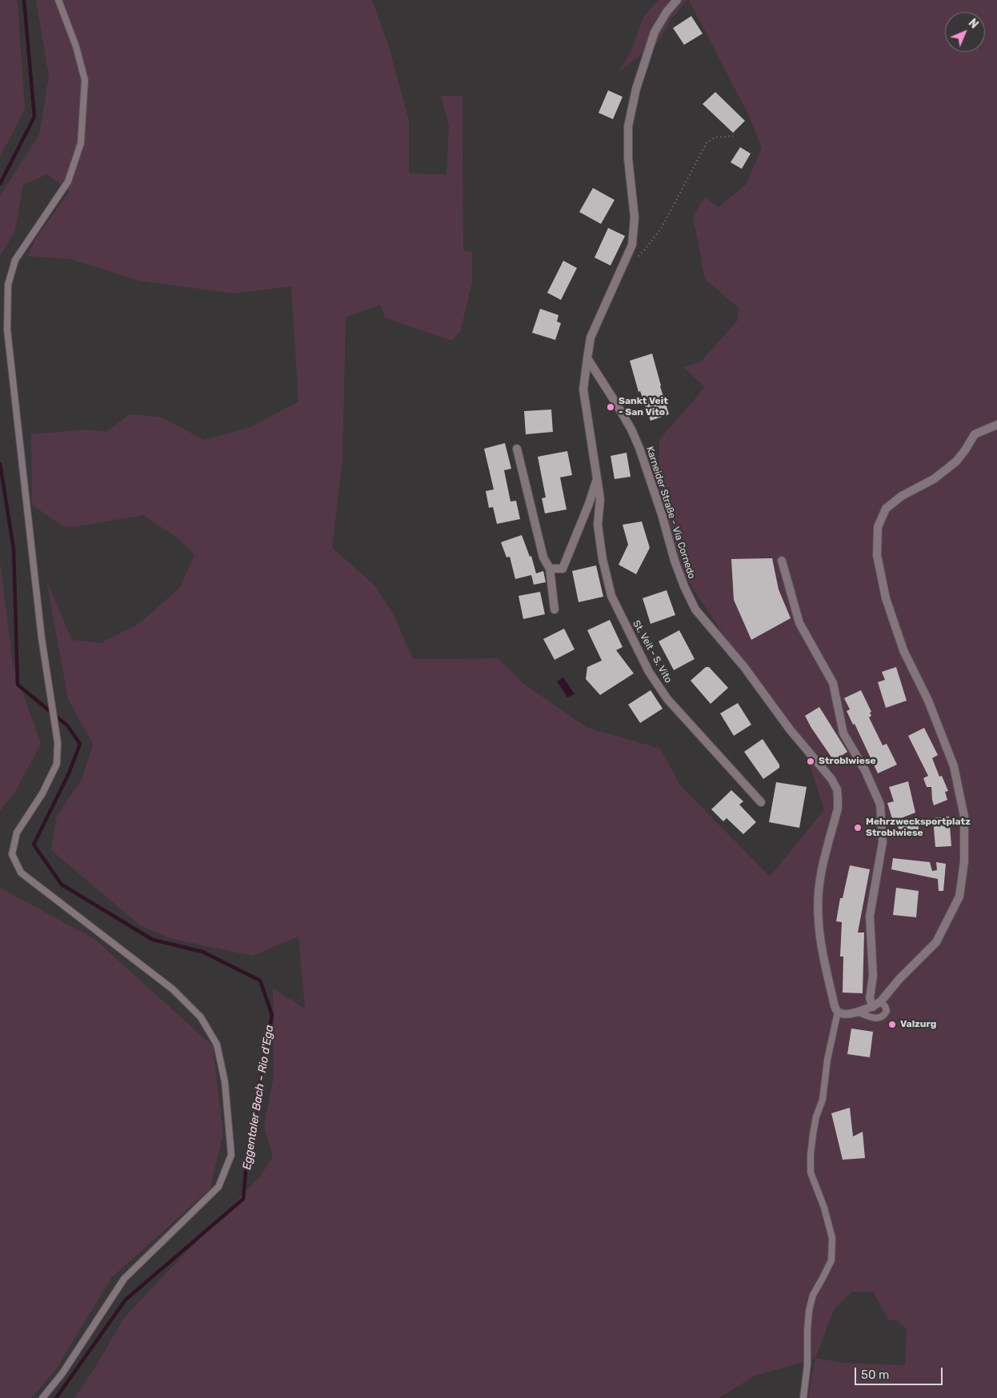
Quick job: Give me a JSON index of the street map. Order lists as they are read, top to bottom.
{
  "streets": {
    "street": ["Karneider Straße - Via Cornedo", "St. Veit - S. Vito"]
  },
  "crossings": [
    ["Karneider Straße - Via Cornedo", "St. Veit - S. Vito"]
  ],
  "water": ["Eggentaler Bach - Rio d'Ega"],
  "places": [
    "Sankt Veit - San Vito",
    "Stroblwiese",
    "Mehrzwecksportplatz Stroblwiese",
    "Valzurg"
  ],
  "scale_bar": "50 m",
  "north": "top right"
}
